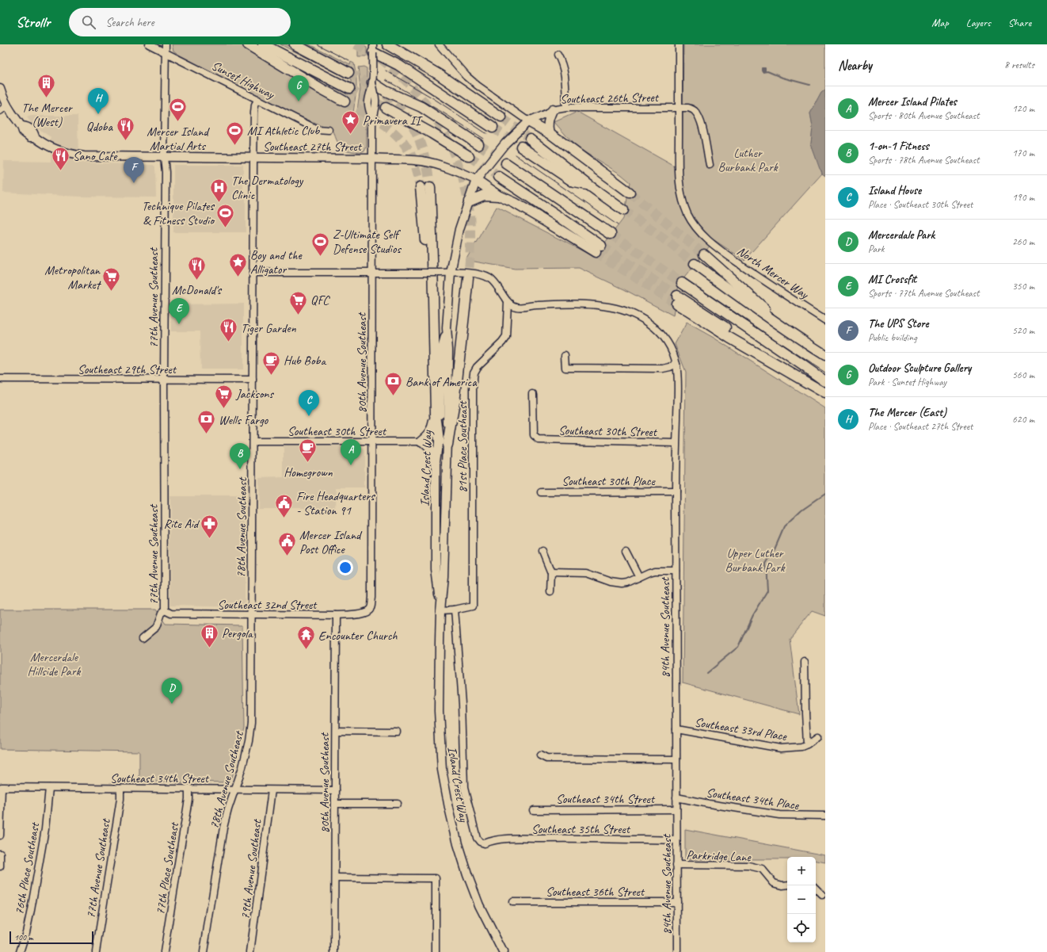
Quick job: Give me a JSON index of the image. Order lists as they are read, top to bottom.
{
  "streets": {
    "main road": ["Southeast 26th Street", "Southeast 27th Street", "Island Crest Way"],
    "street": [
      "Sunset Highway",
      "North Mercer Way",
      "77th Avenue Southeast",
      "80th Avenue Southeast",
      "Southeast 29th Street",
      "Southeast 30th Street",
      "81st Place Southeast",
      "Southeast 30th Place",
      "78th Avenue Southeast",
      "Southeast 32nd Street",
      "84th Avenue Southeast",
      "Southeast 33rd Place",
      "Southeast 34th Street",
      "Southeast 34th Place",
      "Southeast 35th Street",
      "Parkridge Lane",
      "76th Place Southeast",
      "77th Place Southeast",
      "79th Avenue Southeast",
      "Southeast 36th Street"
    ]
  },
  "crossings": [
    ["Sunset Highway", "77th Avenue Southeast"],
    ["Sunset Highway", "78th Avenue Southeast"],
    ["Southeast 26th Street", "Southeast 27th Street"],
    ["Southeast 26th Street", "North Mercer Way"],
    ["Southeast 26th Street", "Island Crest Way"],
    ["Southeast 27th Street", "77th Avenue Southeast"],
    ["Southeast 27th Street", "80th Avenue Southeast"],
    ["Southeast 27th Street", "Island Crest Way"],
    ["Southeast 27th Street", "78th Avenue Southeast"],
    ["77th Avenue Southeast", "Southeast 29th Street"],
    ["77th Avenue Southeast", "Southeast 32nd Street"],
    ["77th Avenue Southeast", "Southeast 34th Street"],
    ["80th Avenue Southeast", "Southeast 30th Street"],
    ["80th Avenue Southeast", "Southeast 32nd Street"],
    ["80th Avenue Southeast", "Southeast 34th Street"],
    ["Southeast 29th Street", "78th Avenue Southeast"],
    ["Southeast 30th Street", "78th Avenue Southeast"],
    ["Southeast 30th Street", "84th Avenue Southeast"],
    ["81st Place Southeast", "84th Avenue Southeast"],
    ["81st Place Southeast", "Southeast 35th Street"],
    ["Southeast 30th Place", "84th Avenue Southeast"],
    ["78th Avenue Southeast", "Southeast 32nd Street"],
    ["78th Avenue Southeast", "Southeast 34th Street"],
    ["84th Avenue Southeast", "Southeast 33rd Place"],
    ["84th Avenue Southeast", "Southeast 34th Street"],
    ["84th Avenue Southeast", "Southeast 34th Place"],
    ["84th Avenue Southeast", "Southeast 35th Street"],
    ["84th Avenue Southeast", "Parkridge Lane"],
    ["84th Avenue Southeast", "Southeast 36th Street"],
    ["Southeast 34th Street", "76th Place Southeast"],
    ["Southeast 34th Street", "77th Place Southeast"],
    ["Southeast 34th Street", "79th Avenue Southeast"]
  ],
  "parks": ["Luther Burbank Park", "Upper Luther Burbank Park", "Mercerdale Hillside Park"],
  "places": {
    "building": ["The Mercer (West)", "Pergola"],
    "sports": [
      "Mercer Island Martial Arts",
      "MI Athletic Club",
      "Technique Pilates & Fitness Studio",
      "Z-Ultimate Self Defense Studios"
    ],
    "place": ["Primavera II", "Boy and the Alligator"],
    "restaurant": [
      "Qdoba",
      "Sano Cafe",
      "McDonald's",
      "Tiger Garden"
    ],
    "hospital": ["The Dermatology Clinic"],
    "supermarket": ["Metropolitan Market", "QFC", "Jacksons"],
    "cafe": ["Hub Boba", "Homegrown"],
    "bank": ["Bank of America", "Wells Fargo"],
    "public building": ["Fire Headquarters - Station 91", "Mercer Island Post Office"],
    "pharmacy": ["Rite Aid"],
    "temple": ["Encounter Church"]
  },
  "scale_bar": "100 m",
  "page": {
    "header": "Strollr",
    "search": "Search here",
    "nav": ["Map", "Layers", "Share"],
    "heading": ["Nearby", "8 results"],
    "pins": [
      "G",
      "H",
      "F",
      "E",
      "C",
      "A",
      "B",
      "D"
    ],
    "list": [
      {
        "mark": "A",
        "name": "Mercer Island Pilates",
        "note": "Sports · 80th Avenue Southeast",
        "value": "120 m"
      },
      {
        "mark": "B",
        "name": "1-on-1 Fitness",
        "note": "Sports · 78th Avenue Southeast",
        "value": "170 m"
      },
      {
        "mark": "C",
        "name": "Island House",
        "note": "Place · Southeast 30th Street",
        "value": "190 m"
      },
      {
        "mark": "D",
        "name": "Mercerdale Park",
        "note": "Park",
        "value": "260 m"
      },
      {
        "mark": "E",
        "name": "MI Crossfit",
        "note": "Sports · 77th Avenue Southeast",
        "value": "350 m"
      },
      {
        "mark": "F",
        "name": "The UPS Store",
        "note": "Public building",
        "value": "520 m"
      },
      {
        "mark": "G",
        "name": "Outdoor Sculpture Gallery",
        "note": "Park · Sunset Highway",
        "value": "560 m"
      },
      {
        "mark": "H",
        "name": "The Mercer (East)",
        "note": "Place · Southeast 27th Street",
        "value": "620 m"
      }
    ],
    "map_buttons": ["+", "−"],
    "scale": "100 m"
  }
}
